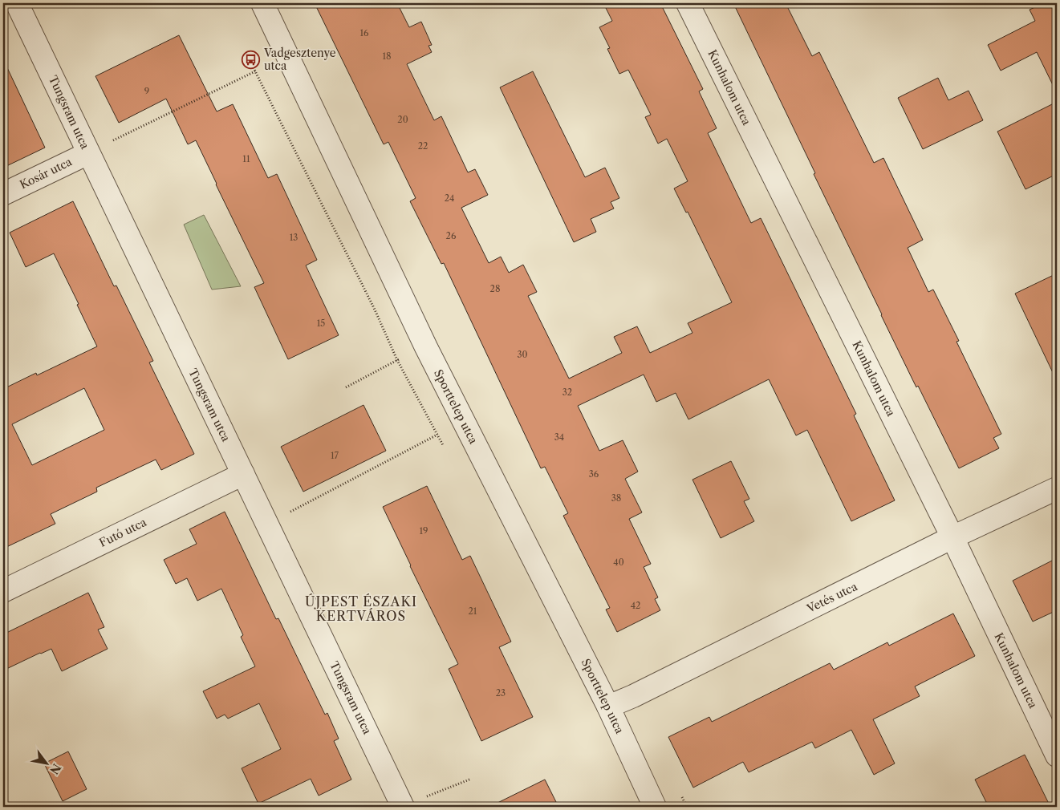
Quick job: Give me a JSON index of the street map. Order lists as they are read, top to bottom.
{
  "streets": {
    "street": [
      "Kunhalom utca",
      "Tungsram utca",
      "Kosár utca",
      "Sporttelep utca",
      "Futó utca",
      "Vetés utca"
    ]
  },
  "crossings": [
    ["Kunhalom utca", "Vetés utca"],
    ["Tungsram utca", "Kosár utca"],
    ["Tungsram utca", "Futó utca"],
    ["Sporttelep utca", "Vetés utca"]
  ],
  "districts": ["ÚJPEST ÉSZAKI KERTVÁROS"],
  "places": {
    "bus stop": ["Vadgesztenye utca"]
  },
  "house_numbers": [
    "16",
    "18",
    "9",
    "20",
    "22",
    "11",
    "24",
    "26",
    "13",
    "28",
    "15",
    "30",
    "32",
    "34",
    "17",
    "36",
    "38",
    "19",
    "40",
    "42",
    "21",
    "23"
  ],
  "north": "bottom right"
}
